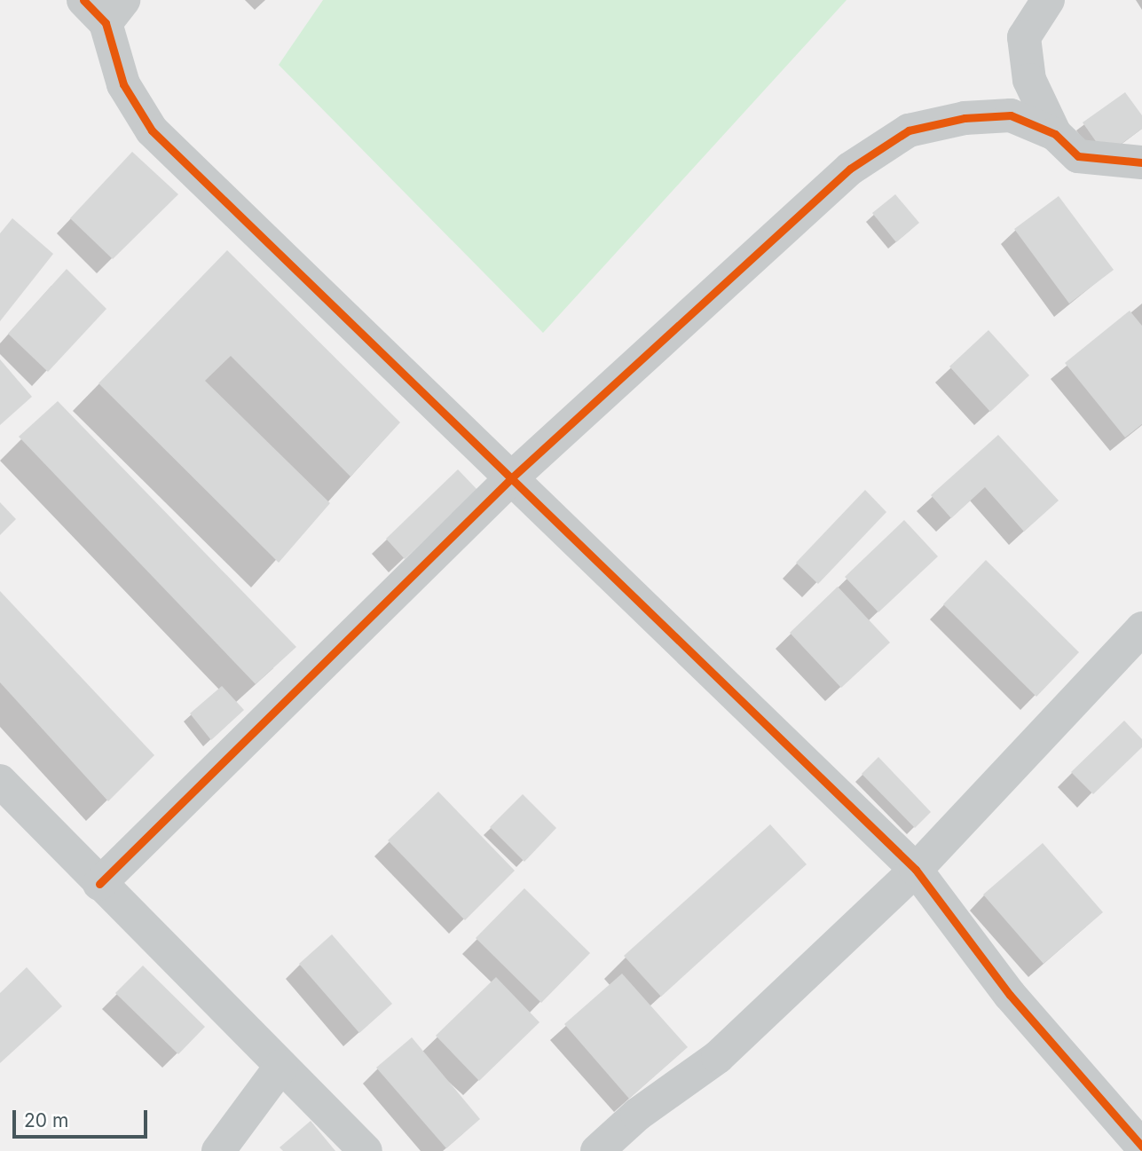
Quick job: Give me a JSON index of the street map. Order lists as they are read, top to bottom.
{
  "scale_bar": "20 m"
}
